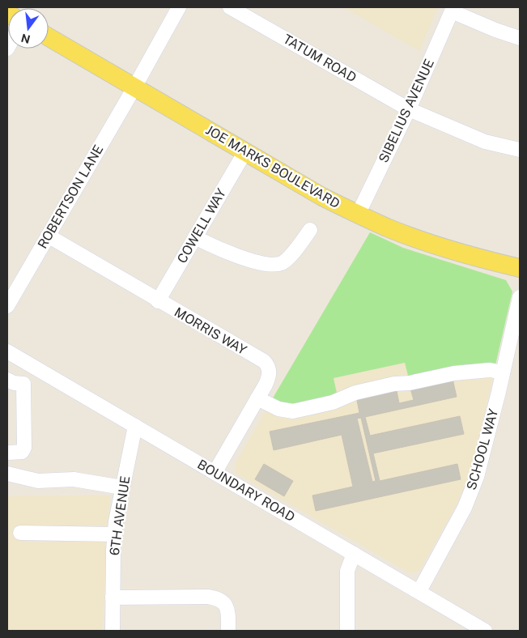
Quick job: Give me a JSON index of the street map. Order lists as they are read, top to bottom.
{
  "streets": {
    "main road": ["JOE MARKS BOULEVARD"],
    "street": [
      "TATUM ROAD",
      "SIBELIUS AVENUE",
      "ROBERTSON LANE",
      "COWELL WAY",
      "MORRIS WAY",
      "SCHOOL WAY",
      "BOUNDARY ROAD",
      "6TH AVENUE"
    ]
  },
  "crossings": [
    ["TATUM ROAD", "SIBELIUS AVENUE"],
    ["SIBELIUS AVENUE", "JOE MARKS BOULEVARD"],
    ["JOE MARKS BOULEVARD", "ROBERTSON LANE"],
    ["JOE MARKS BOULEVARD", "COWELL WAY"],
    ["ROBERTSON LANE", "MORRIS WAY"],
    ["COWELL WAY", "MORRIS WAY"],
    ["MORRIS WAY", "BOUNDARY ROAD"],
    ["SCHOOL WAY", "BOUNDARY ROAD"],
    ["BOUNDARY ROAD", "6TH AVENUE"]
  ],
  "north": "bottom"
}
